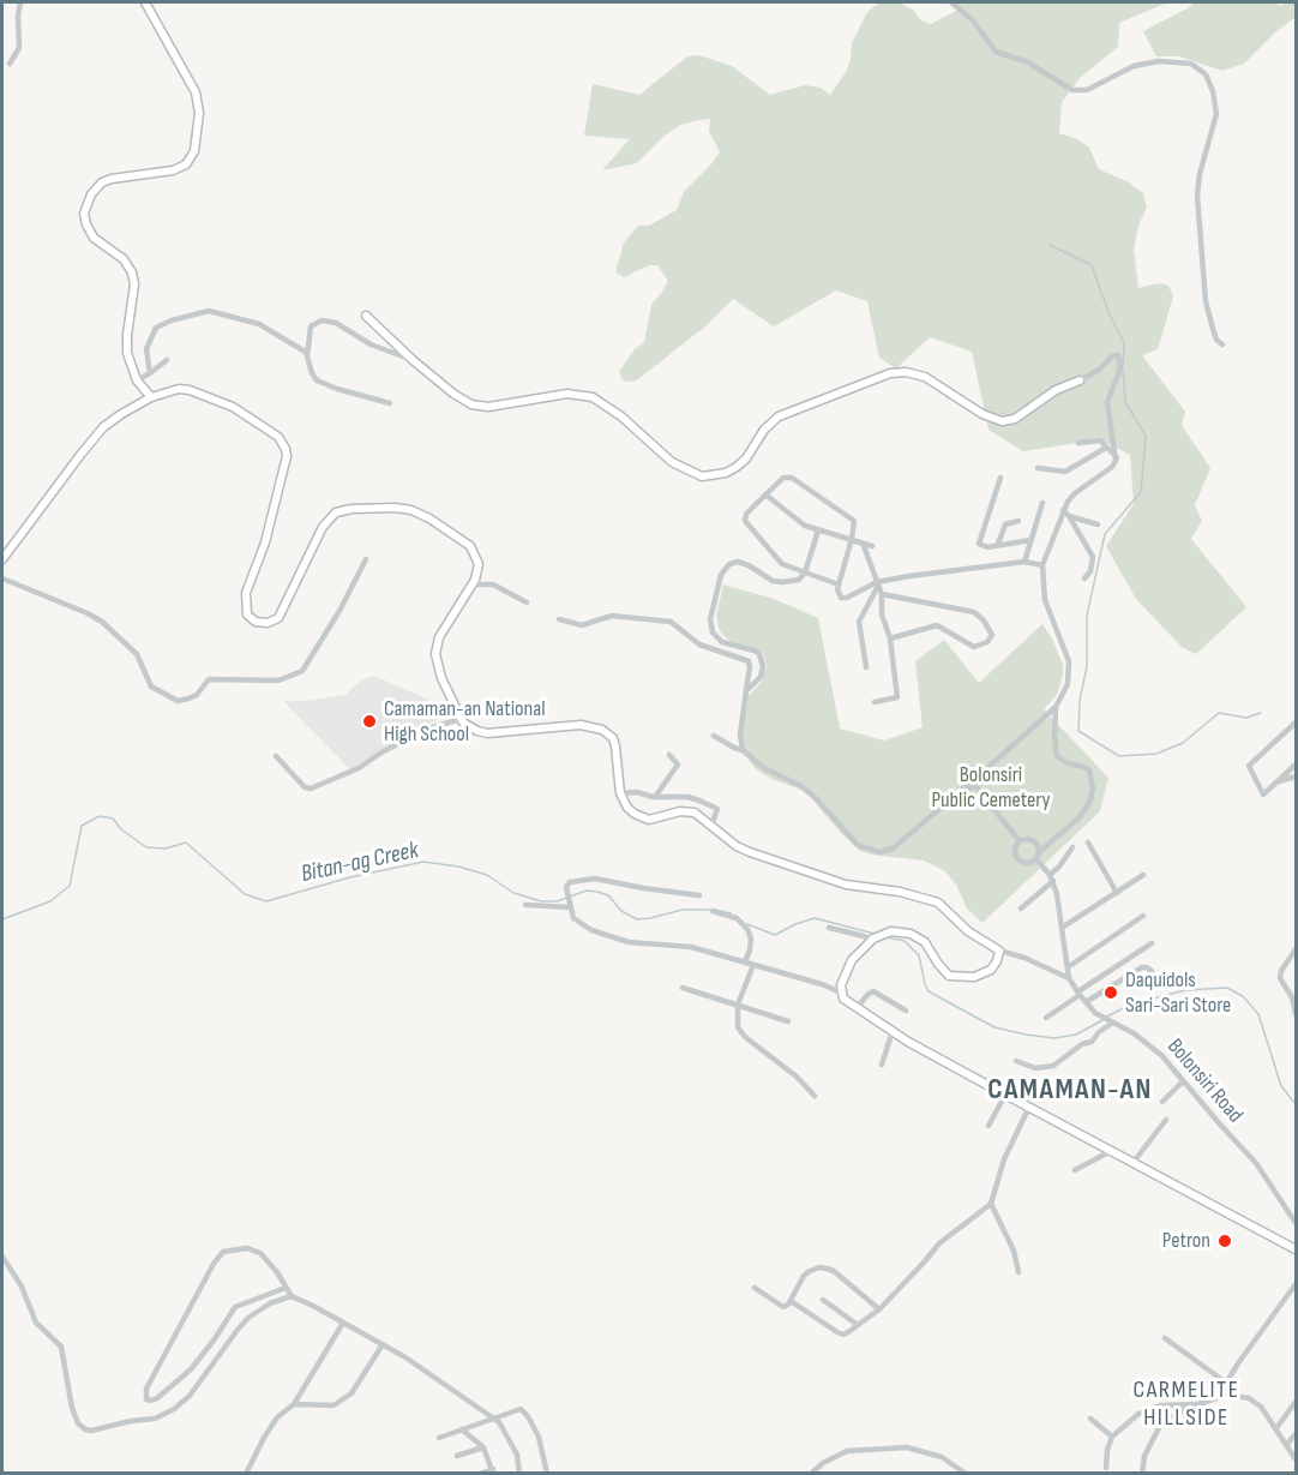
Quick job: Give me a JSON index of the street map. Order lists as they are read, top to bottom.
{
  "streets": {
    "street": ["Bolonsiri Road"]
  },
  "districts": ["CAMAMAN-AN", "CARMELITE HILLSIDE"],
  "water": ["Bitan-ag Creek"],
  "parks": ["Bolonsiri Public Cemetery"],
  "places": ["Camaman-an National High School", "Daquidols Sari-Sari Store", "Petron"]
}
